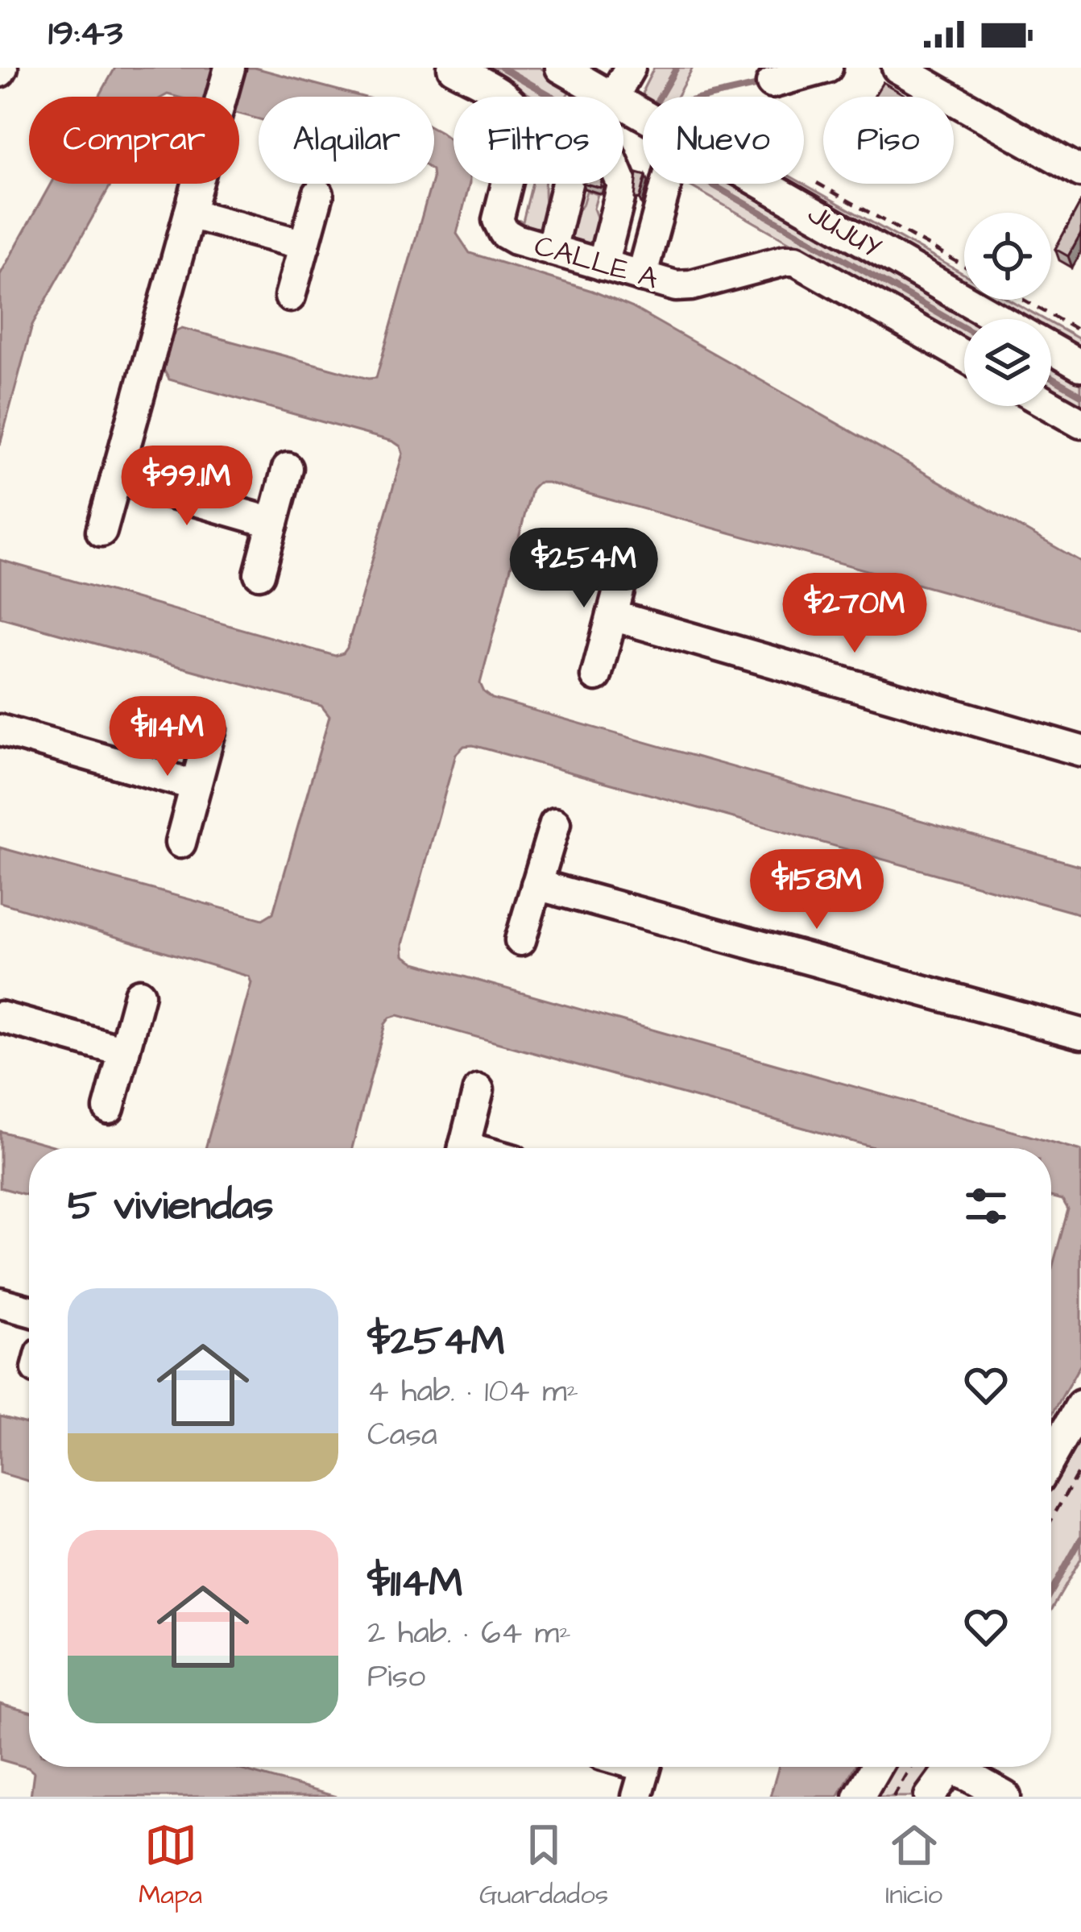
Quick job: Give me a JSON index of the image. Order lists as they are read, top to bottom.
{
  "streets": {
    "street": ["JUJUY", "CALLE A"]
  },
  "page": {
    "status": "19:43",
    "chip": [
      "Comprar",
      "Alquilar",
      "Filtros",
      "Nuevo",
      "Piso"
    ],
    "price": [
      "$99.1M",
      "$254M",
      "$270M",
      "$114M",
      "$158M"
    ],
    "heading": "5 viviendas",
    "list": [
      {
        "name": "$254M",
        "note": "4 hab. · 104 m² · Casa"
      },
      {
        "name": "$114M",
        "note": "2 hab. · 64 m² · Piso"
      }
    ],
    "tabs": ["Mapa", "Guardados", "Inicio"]
  }
}
